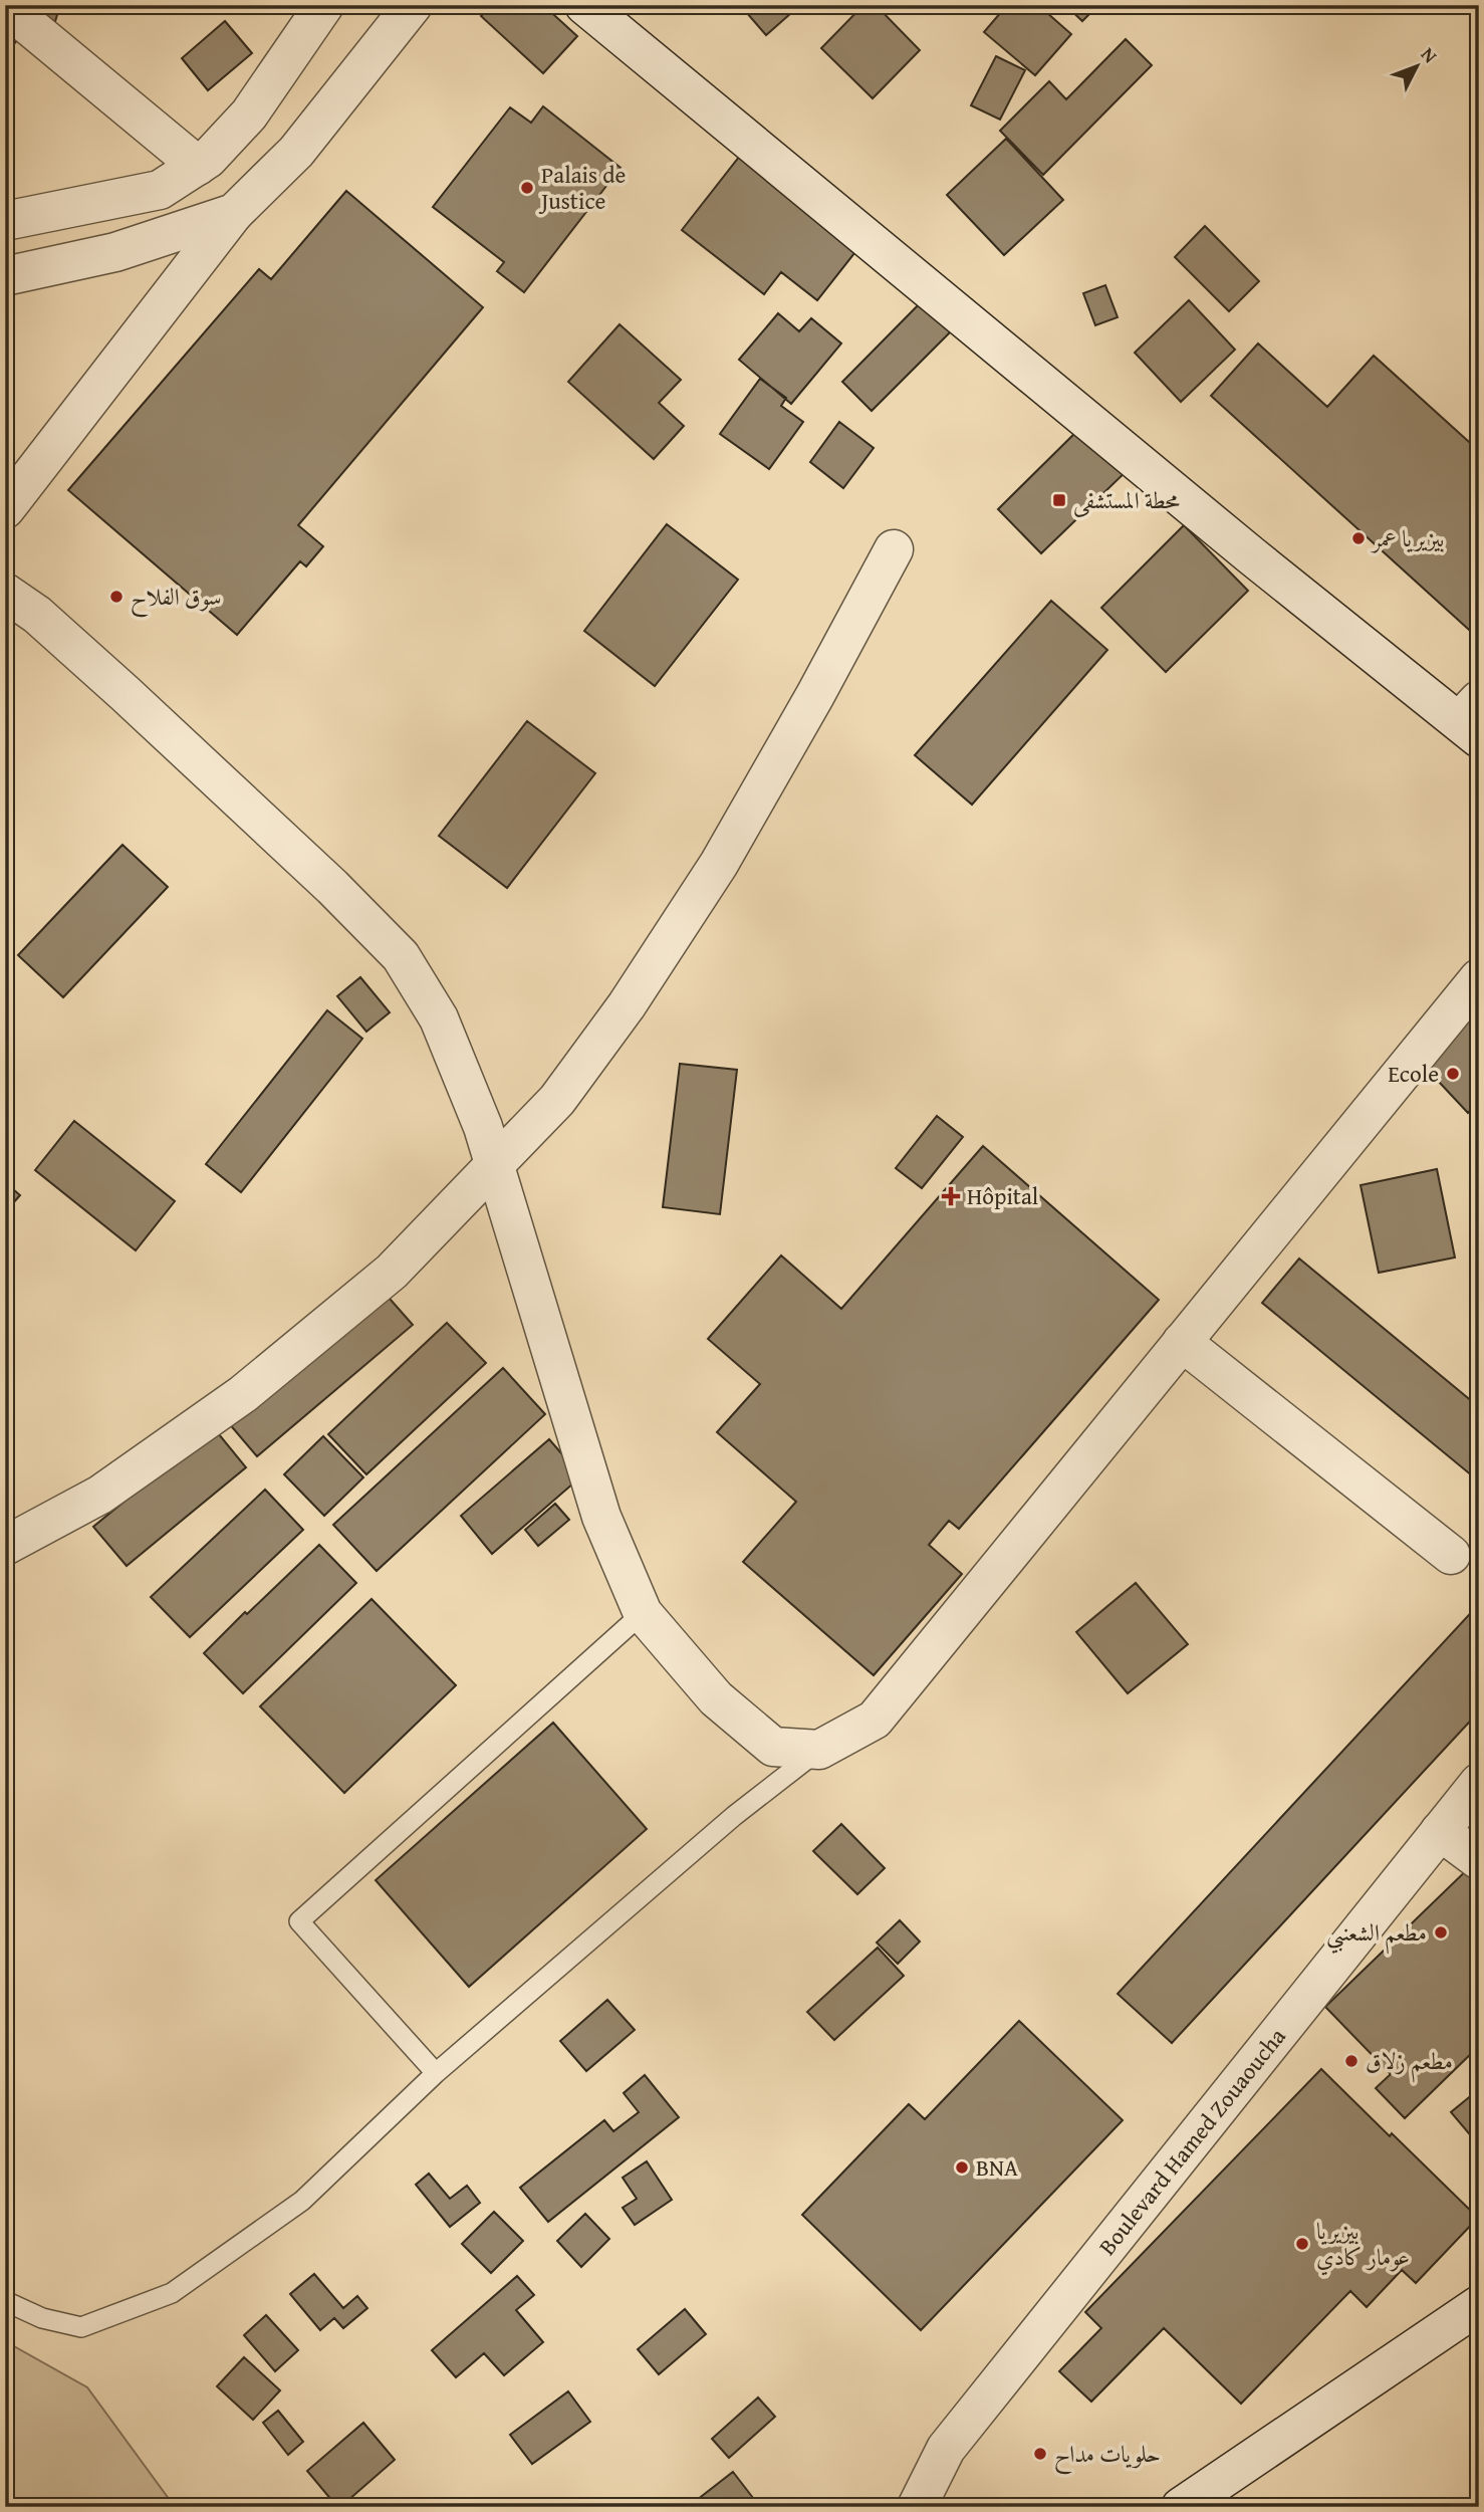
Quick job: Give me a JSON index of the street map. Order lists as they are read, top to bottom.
{
  "streets": {
    "street": ["Boulevard Hamed Zouaoucha"]
  },
  "places": {
    "other": [
      "Palais de Justice",
      "بيزيريا عمر",
      "سوق الفلاح",
      "Ecole",
      "مطعم الشعنبي",
      "مطعم زلاق",
      "BNA",
      "بيزيريا عومار كادي",
      "حلويات مداح"
    ],
    "transit": ["محطة المستشفى"],
    "health": ["Hôpital"]
  },
  "north": "top right"
}
